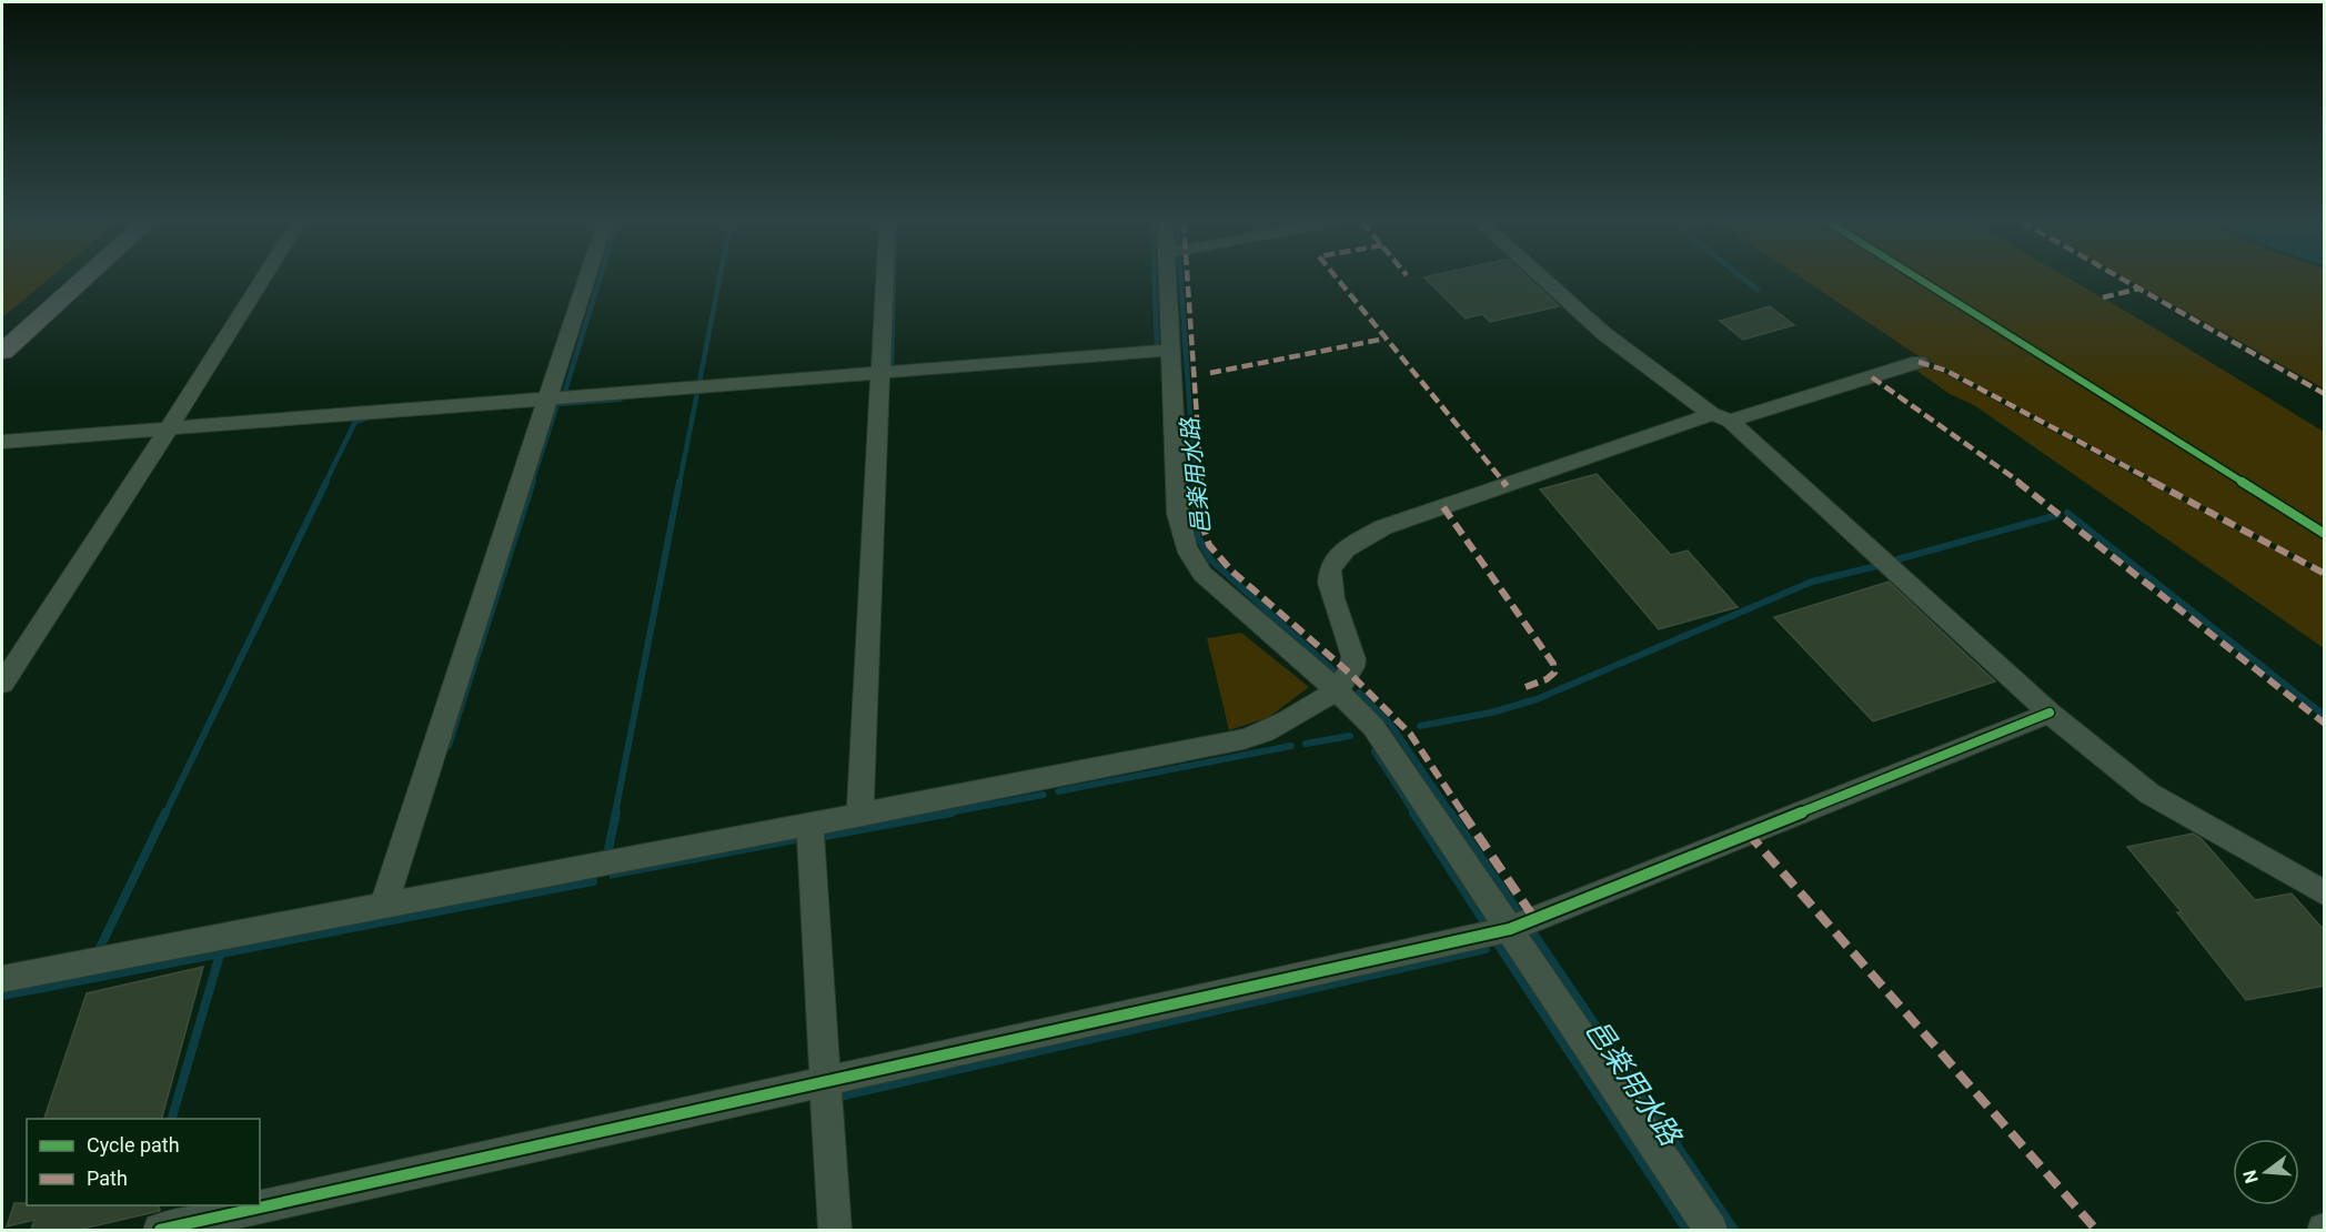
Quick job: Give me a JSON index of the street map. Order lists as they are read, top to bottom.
{
  "water": ["邑楽用水路"],
  "legend": ["Cycle path", "Path"],
  "north": "left"
}
